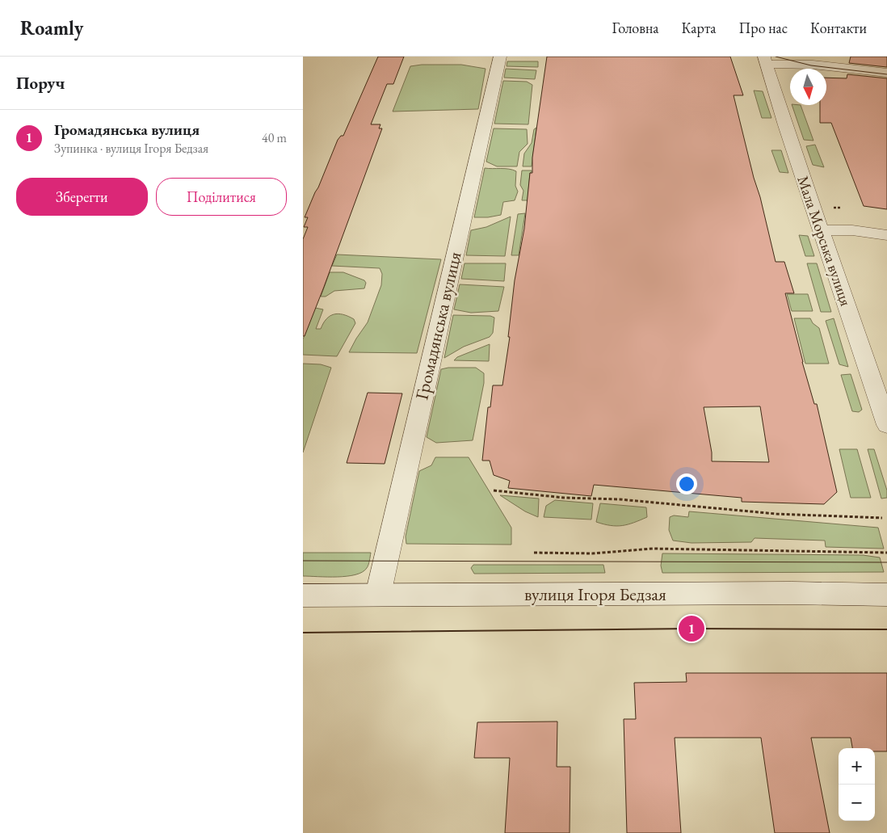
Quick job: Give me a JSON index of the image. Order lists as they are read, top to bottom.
{
  "streets": {
    "street": ["Мала Морська вулиця", "Громадянська вулиця", "вулиця Ігоря Бедзая"]
  },
  "crossings": [
    ["Громадянська вулиця", "вулиця Ігоря Бедзая"]
  ],
  "north": "bottom",
  "page": {
    "header": "Roamly",
    "nav": [
      "Головна",
      "Карта",
      "Про нас",
      "Контакти"
    ],
    "heading": "Поруч",
    "list": [
      {
        "mark": "1",
        "name": "Громадянська вулиця",
        "note": "Зупинка · вулиця Ігоря Бедзая",
        "value": "40 m"
      }
    ],
    "buttons": ["Зберегти", "Поділитися"],
    "pins": "1",
    "map_buttons": ["+", "−"]
  }
}
